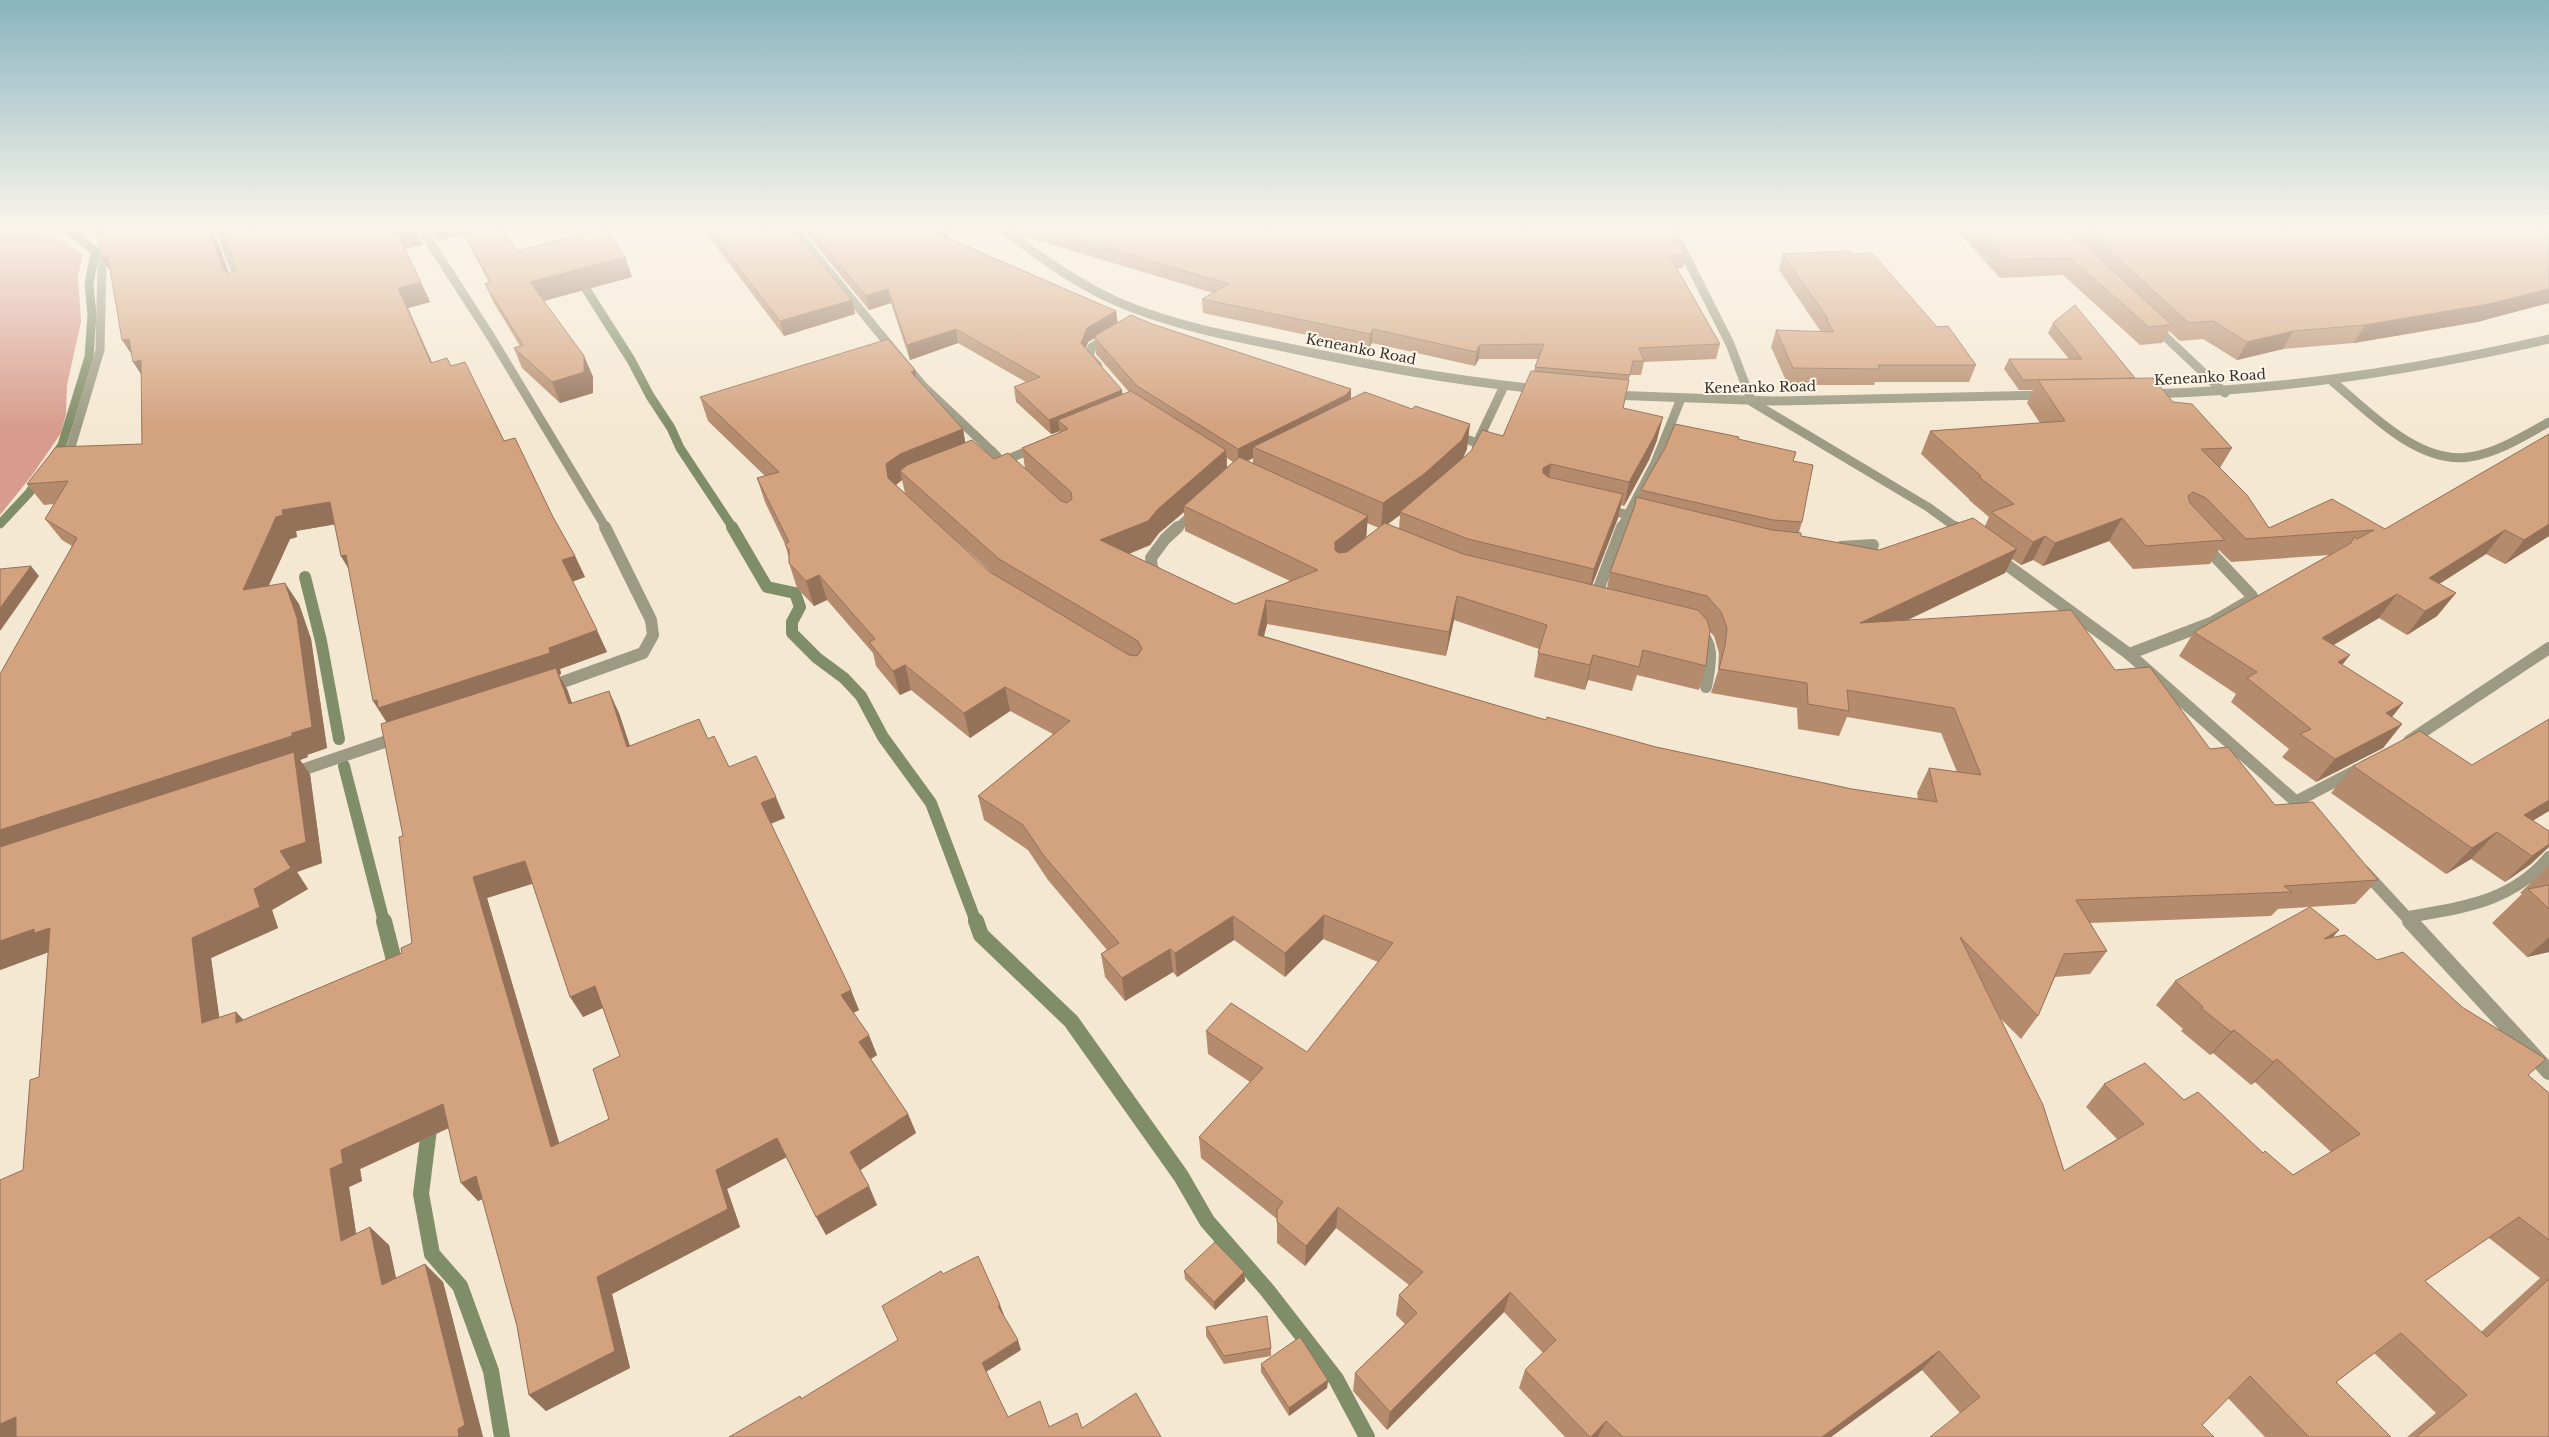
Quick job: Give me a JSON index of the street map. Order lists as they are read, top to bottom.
{
  "streets": {
    "street": ["Keneanko Road"]
  }
}
